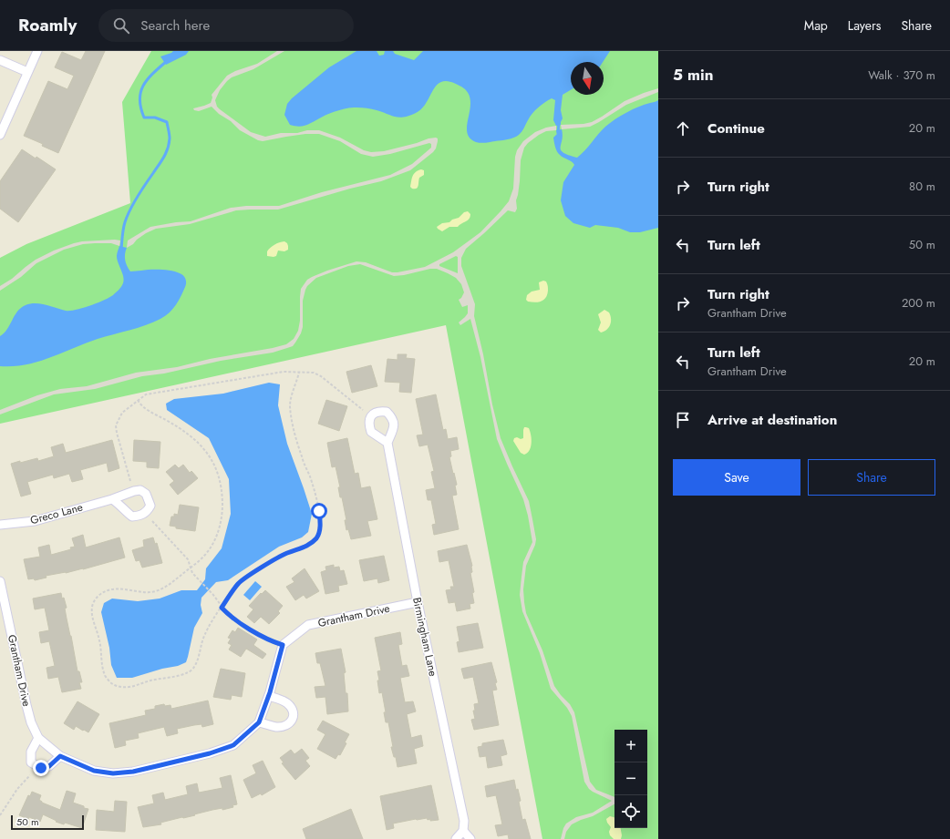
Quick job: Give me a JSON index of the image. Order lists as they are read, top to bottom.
{
  "streets": {
    "street": ["Greco Lane", "Grantham Drive", "Birmingham Lane"]
  },
  "crossings": [
    ["Grantham Drive", "Birmingham Lane"]
  ],
  "scale_bar": "50 m",
  "north": "bottom",
  "page": {
    "header": "Roamly",
    "search": "Search here",
    "nav": ["Map", "Layers", "Share"],
    "heading": ["5 min", "Walk · 370 m"],
    "list": [
      ["Continue", "20 m"],
      ["Turn right", "80 m"],
      ["Turn left", "50 m"],
      ["Turn right", "Grantham Drive", "200 m"],
      ["Turn left", "Grantham Drive", "20 m"],
      "Arrive at destination"
    ],
    "buttons": ["Save", "Share"],
    "map_buttons": ["+", "−"],
    "scale": "50 m"
  }
}
